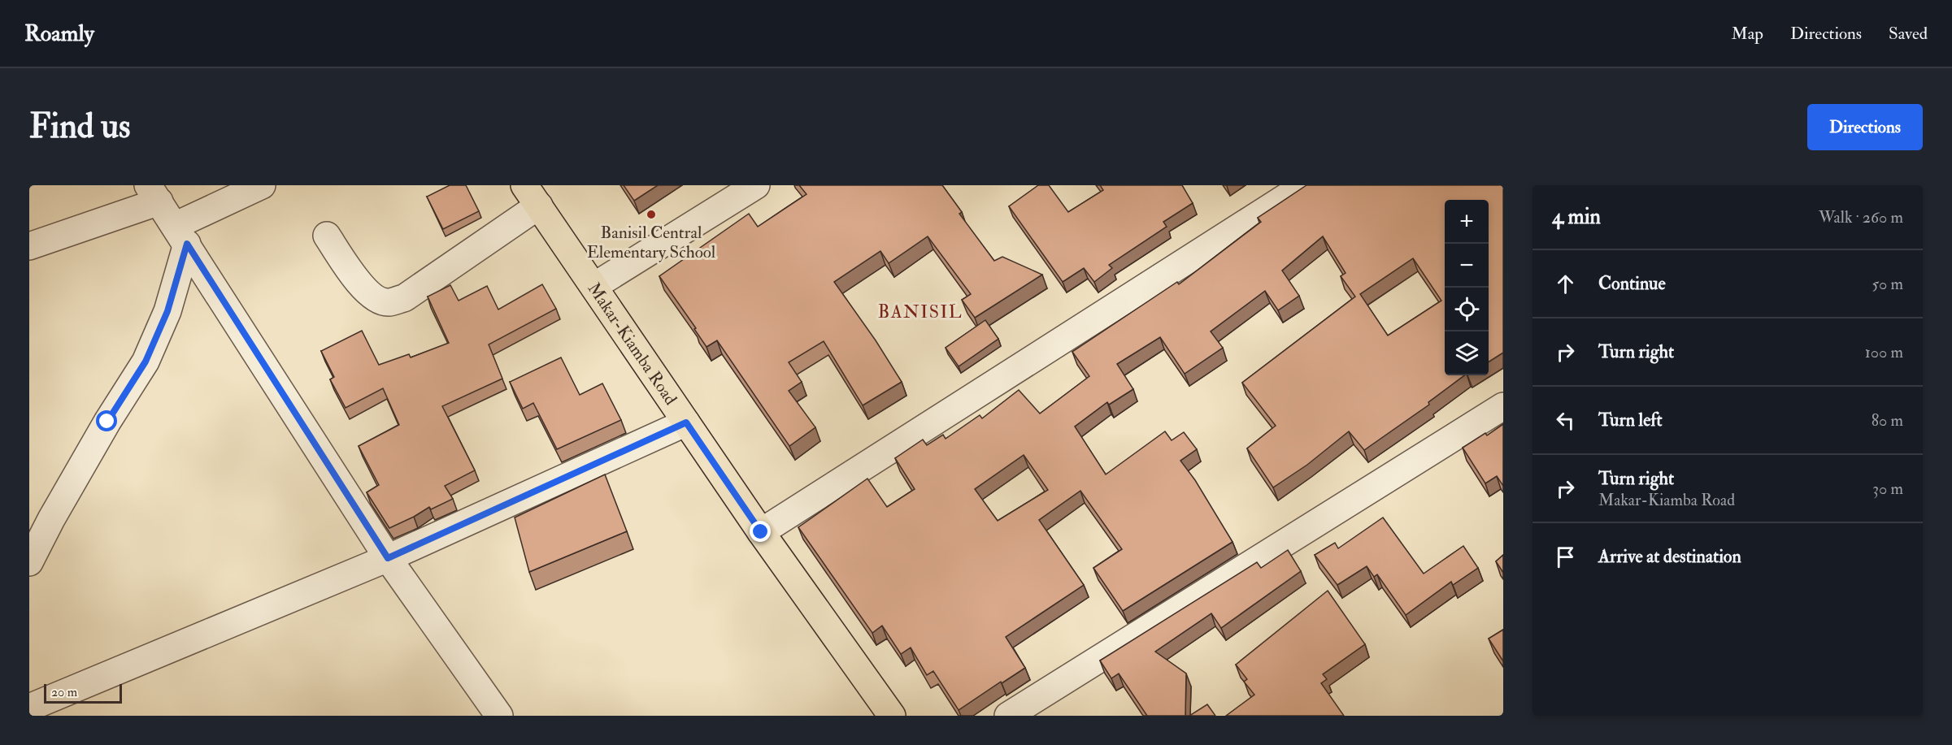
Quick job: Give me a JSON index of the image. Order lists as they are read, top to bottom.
{
  "streets": {
    "main road": ["Makar-Kiamba Road"]
  },
  "districts": ["BANISIL"],
  "places": ["Banisil Central Elementary School"],
  "scale_bar": "20 m",
  "page": {
    "header": "Roamly",
    "nav": ["Map", "Directions", "Saved"],
    "buttons": "Directions",
    "title": "Find us",
    "heading": ["4 min", "Walk · 260 m"],
    "map_buttons": ["+", "−"],
    "list": [
      ["Continue", "50 m"],
      ["Turn right", "100 m"],
      ["Turn left", "80 m"],
      ["Turn right", "Makar-Kiamba Road", "30 m"],
      "Arrive at destination"
    ],
    "scale": "20 m"
  }
}
